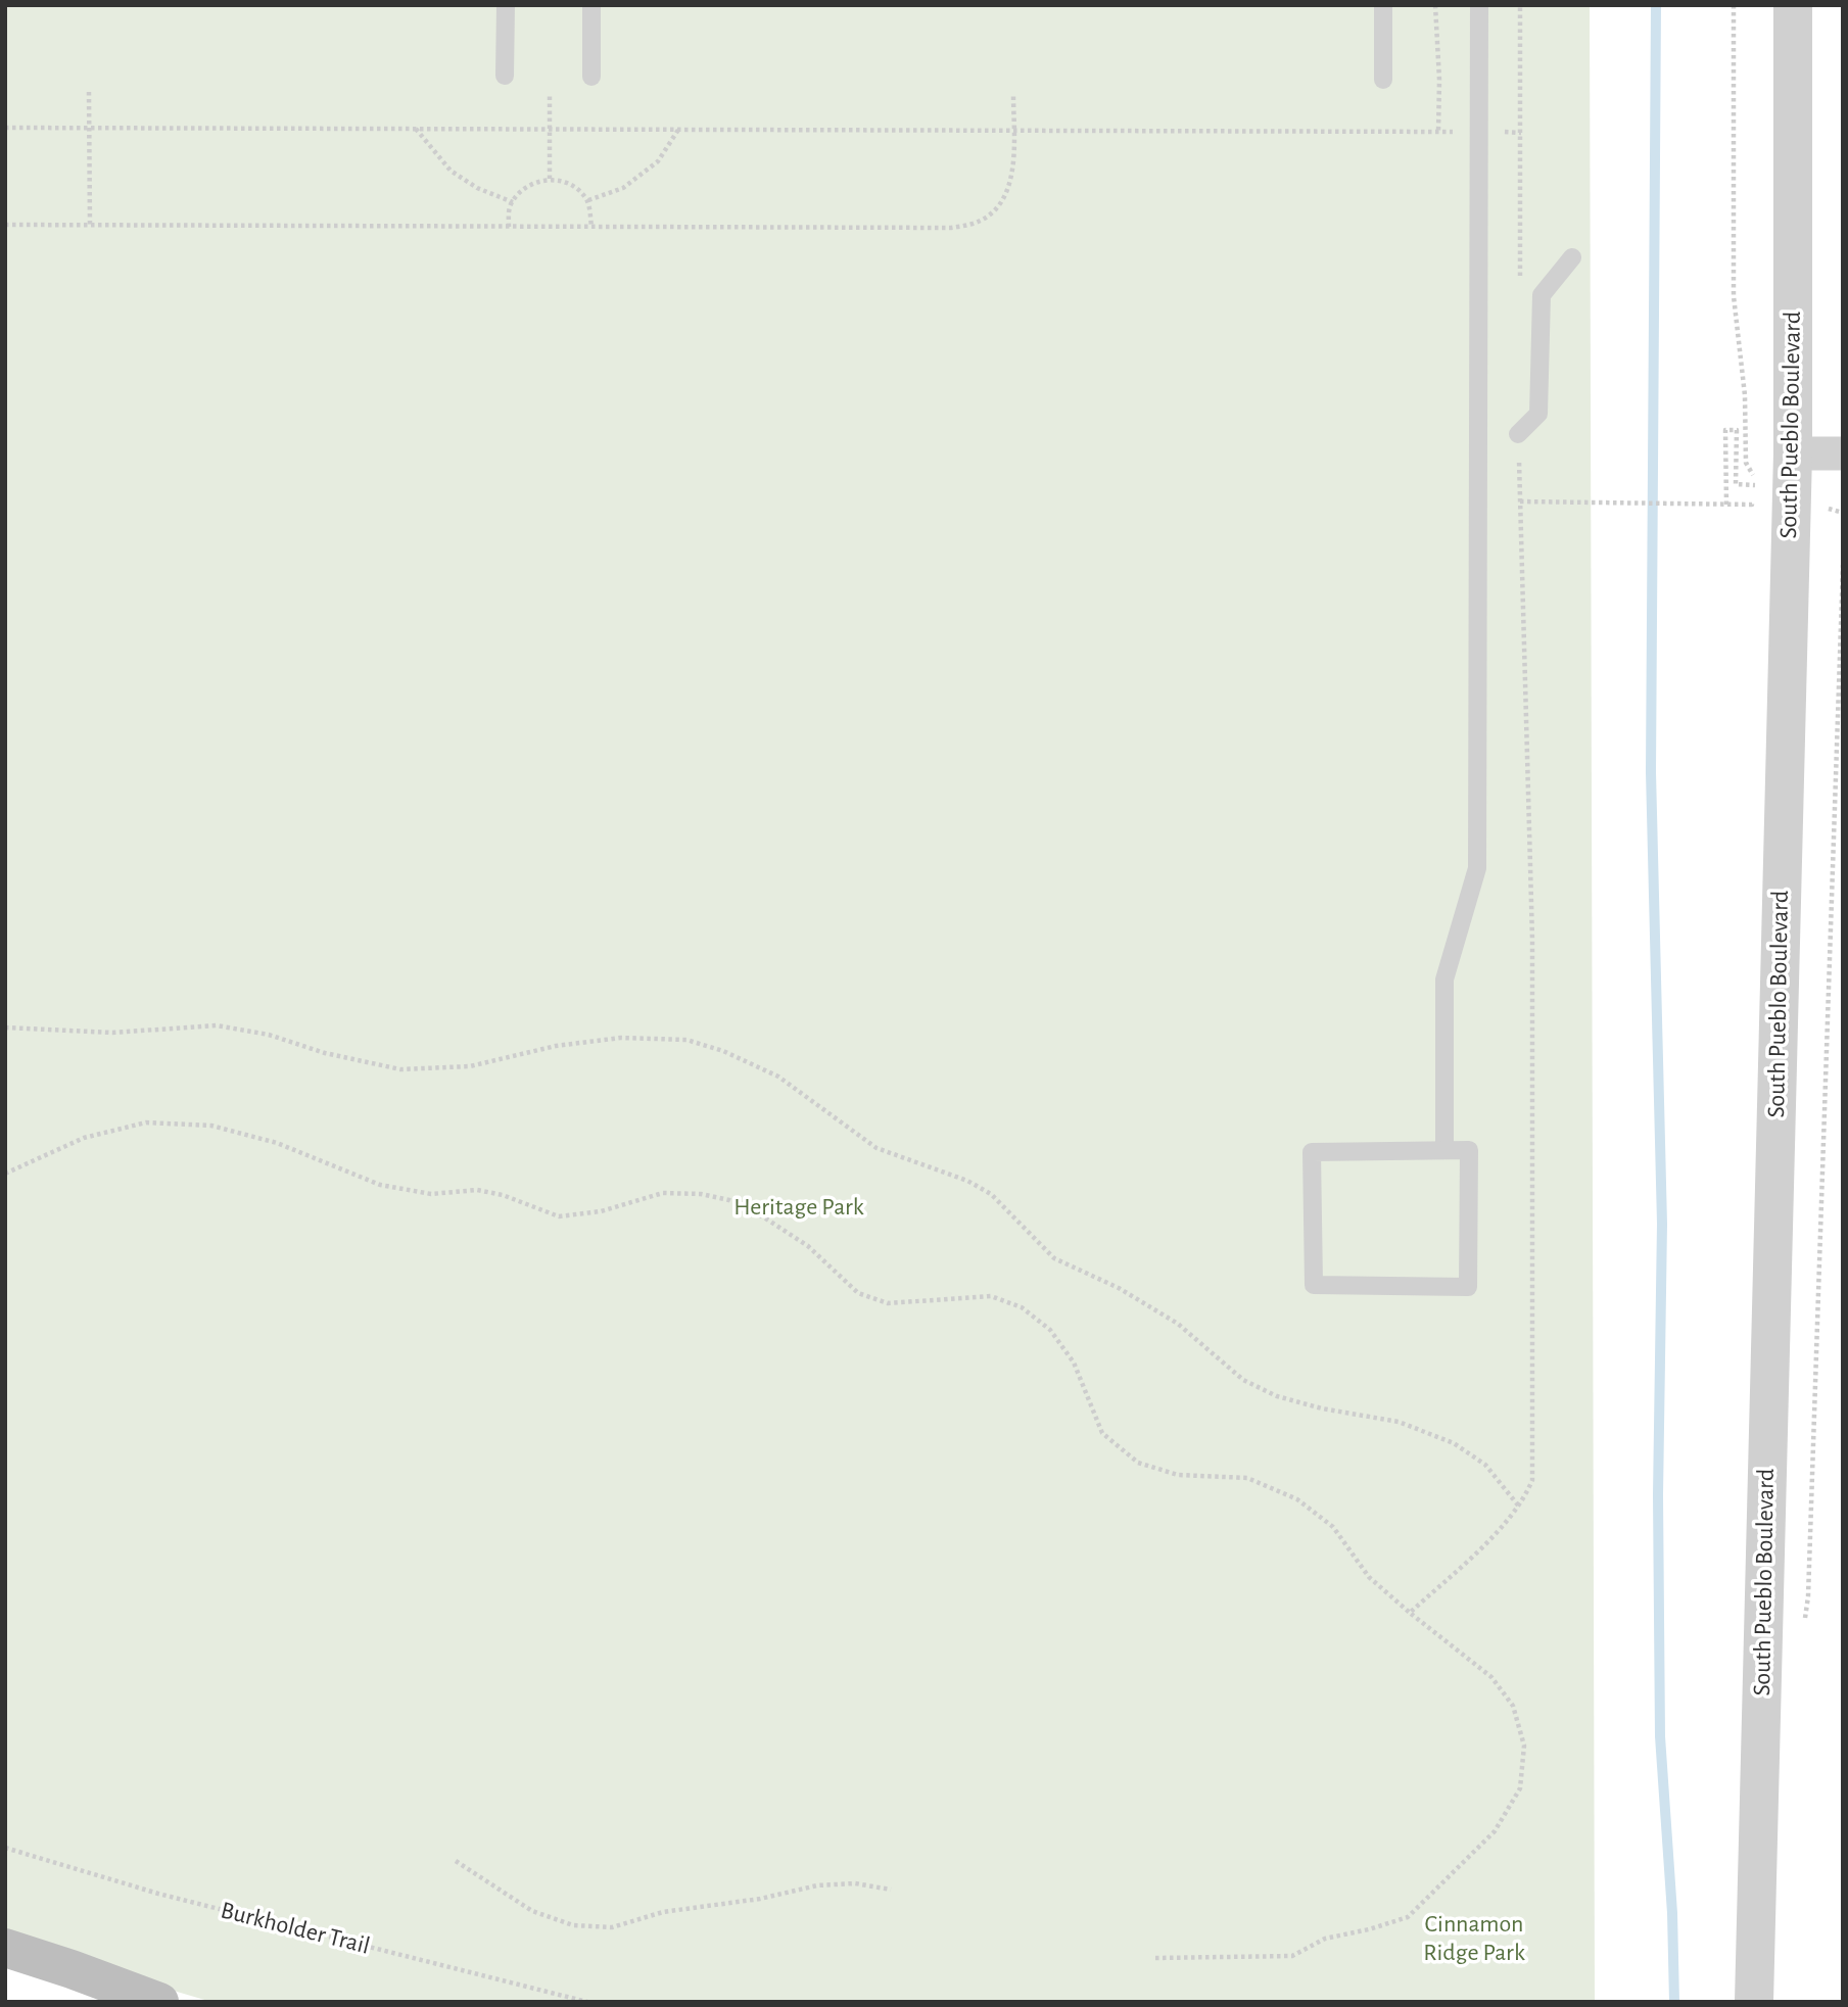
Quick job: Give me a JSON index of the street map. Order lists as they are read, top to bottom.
{
  "streets": {
    "street": ["South Pueblo Boulevard"],
    "path": ["Burkholder Trail"]
  },
  "parks": ["Heritage Park", "Cinnamon Ridge Park"]
}
